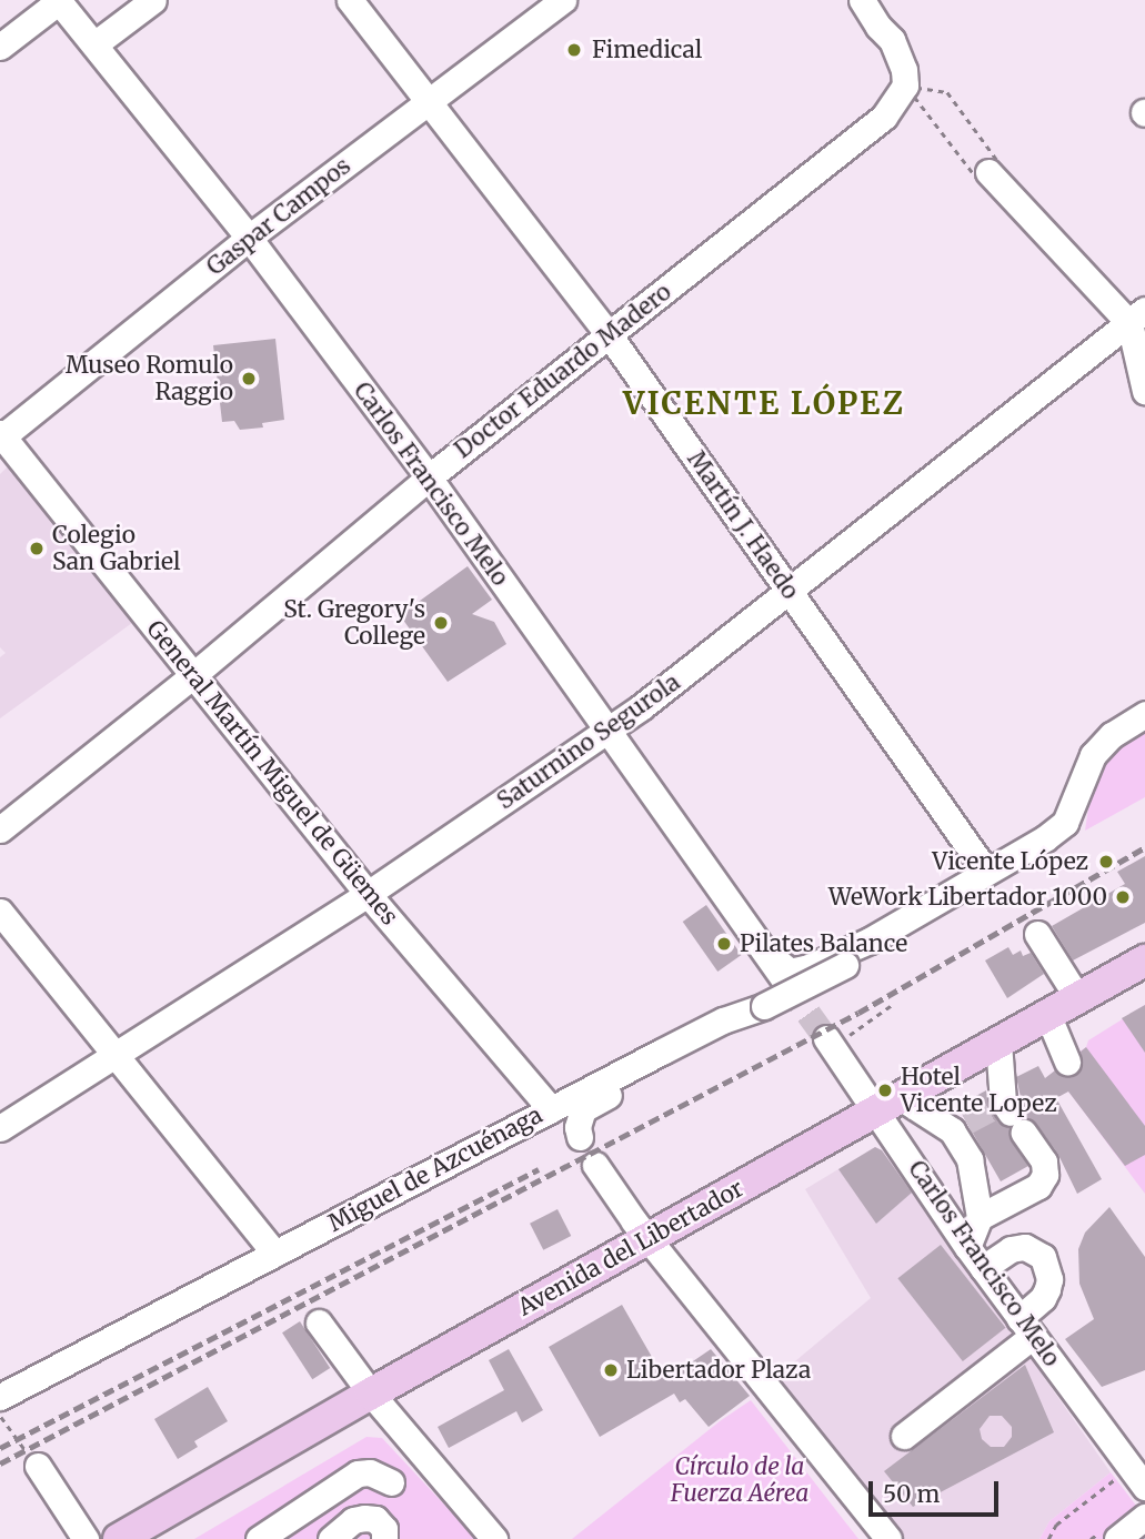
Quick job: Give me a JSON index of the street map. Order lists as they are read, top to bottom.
{
  "streets": {
    "main road": ["Avenida del Libertador"],
    "street": [
      "Gaspar Campos",
      "Doctor Eduardo Madero",
      "Carlos Francisco Melo",
      "Martín J. Haedo",
      "Saturnino Segurola",
      "General Martín Miguel de Güemes",
      "Miguel de Azcuénaga"
    ]
  },
  "crossings": [
    ["Gaspar Campos", "Carlos Francisco Melo"],
    ["Gaspar Campos", "Martín J. Haedo"],
    ["Gaspar Campos", "General Martín Miguel de Güemes"],
    ["Doctor Eduardo Madero", "Carlos Francisco Melo"],
    ["Doctor Eduardo Madero", "Martín J. Haedo"],
    ["Doctor Eduardo Madero", "General Martín Miguel de Güemes"],
    ["Carlos Francisco Melo", "Saturnino Segurola"],
    ["Carlos Francisco Melo", "Miguel de Azcuénaga"],
    ["Carlos Francisco Melo", "Avenida del Libertador"],
    ["Martín J. Haedo", "Saturnino Segurola"],
    ["Martín J. Haedo", "Miguel de Azcuénaga"],
    ["Saturnino Segurola", "General Martín Miguel de Güemes"],
    ["General Martín Miguel de Güemes", "Miguel de Azcuénaga"]
  ],
  "districts": ["VICENTE LÓPEZ"],
  "parks": ["Círculo de la Fuerza Aérea"],
  "places": [
    "Fimedical",
    "Museo Romulo Raggio",
    "Colegio San Gabriel",
    "St. Gregory's College",
    "Vicente López",
    "WeWork Libertador 1000",
    "Pilates Balance",
    "Hotel Vicente Lopez",
    "Libertador Plaza"
  ],
  "scale_bar": "50 m"
}
